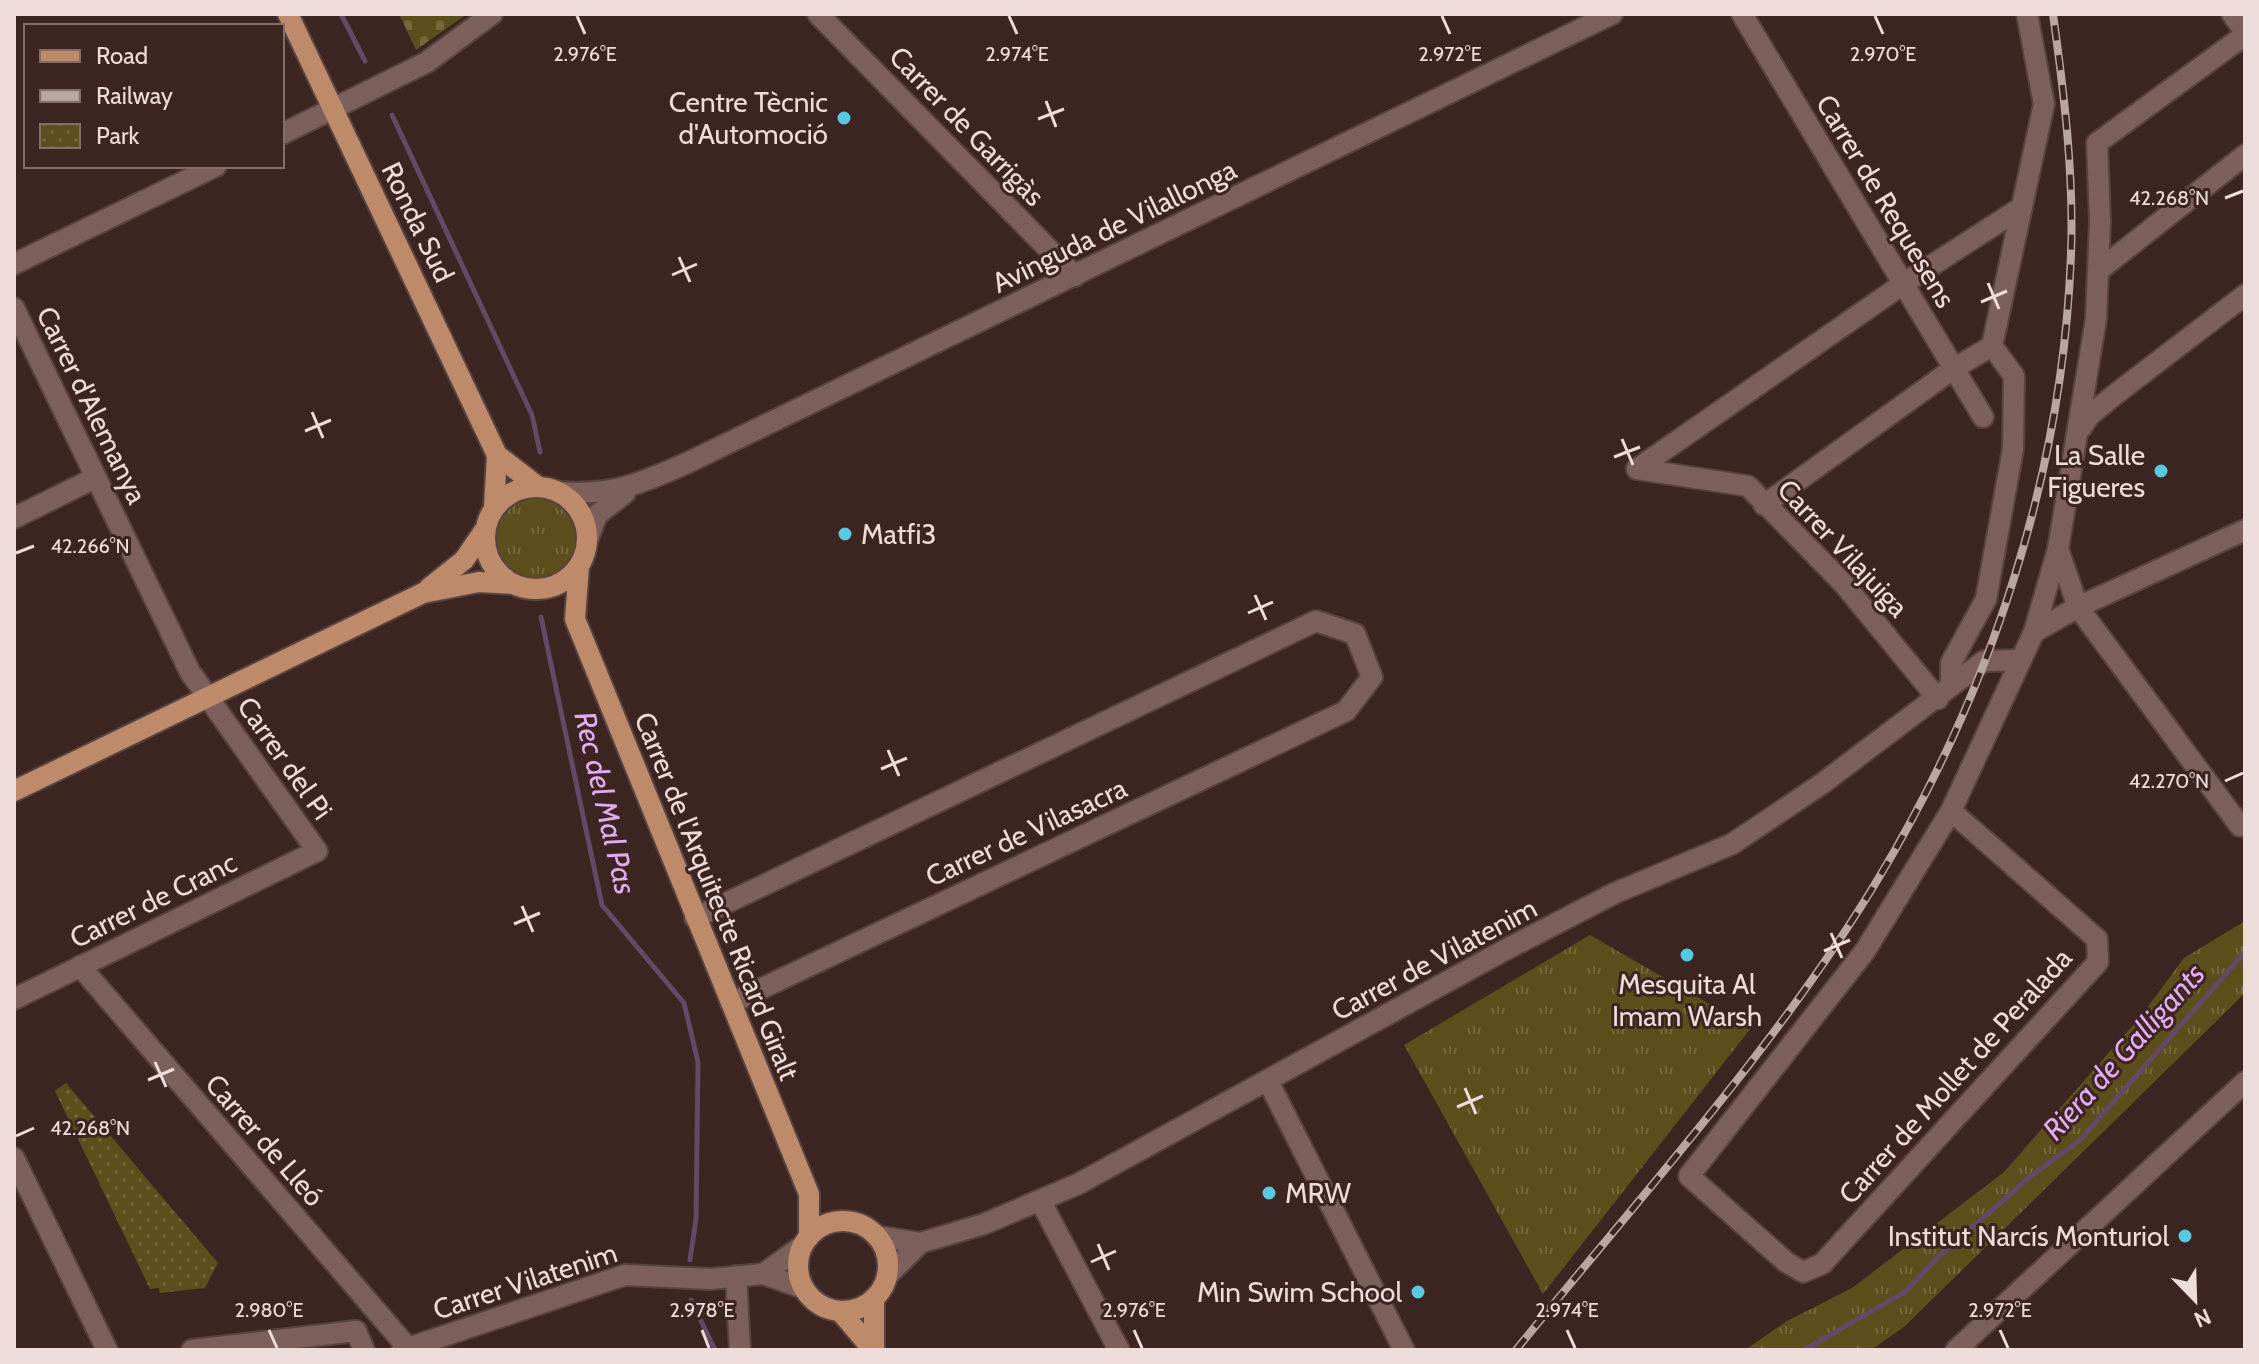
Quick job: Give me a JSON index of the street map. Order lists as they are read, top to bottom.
{
  "streets": {
    "main road": ["Ronda Sud", "Carrer de l'Arquitecte Ricard Giralt"],
    "street": [
      "Carrer de Garrigàs",
      "Carrer de Requesens",
      "Avinguda de Vilallonga",
      "Carrer d'Alemanya",
      "Carrer Vilajuiga",
      "Carrer del Pi",
      "Carrer de Vilasacra",
      "Carrer de Cranc",
      "Carrer de Vilatenim",
      "Carrer de Mollet de Peralada",
      "Carrer de Lleó",
      "Carrer Vilatenim"
    ]
  },
  "crossings": [
    ["Carrer de Garrigàs", "Avinguda de Vilallonga"],
    ["Carrer de Requesens", "Carrer Vilajuiga"],
    ["Ronda Sud", "Avinguda de Vilallonga"],
    ["Ronda Sud", "Carrer de l'Arquitecte Ricard Giralt"],
    ["Avinguda de Vilallonga", "Carrer de l'Arquitecte Ricard Giralt"],
    ["Carrer d'Alemanya", "Carrer del Pi"],
    ["Carrer Vilajuiga", "Carrer de Vilatenim"],
    ["Carrer del Pi", "Carrer de Cranc"],
    ["Carrer de Vilasacra", "Carrer de l'Arquitecte Ricard Giralt"],
    ["Carrer de l'Arquitecte Ricard Giralt", "Carrer de Vilatenim"],
    ["Carrer de l'Arquitecte Ricard Giralt", "Carrer Vilatenim"],
    ["Carrer de Cranc", "Carrer de Lleó"],
    ["Carrer de Vilatenim", "Carrer Vilatenim"],
    ["Carrer de Lleó", "Carrer Vilatenim"]
  ],
  "water": ["Rec del Mal Pas", "Riera de Galligants"],
  "places": [
    "Centre Tècnic d'Automoció",
    "La Salle Figueres",
    "Matfi3",
    "Mesquita Al Imam Warsh",
    "MRW",
    "Institut Narcís Monturiol",
    "Min Swim School"
  ],
  "legend": ["Road", "Railway", "Park"],
  "north": "bottom right",
  "coordinates": [
    "2.976°E",
    "2.974°E",
    "2.972°E",
    "2.970°E",
    "42.268°N",
    "42.266°N",
    "42.270°N",
    "2.980°E",
    "2.978°E"
  ]
}
